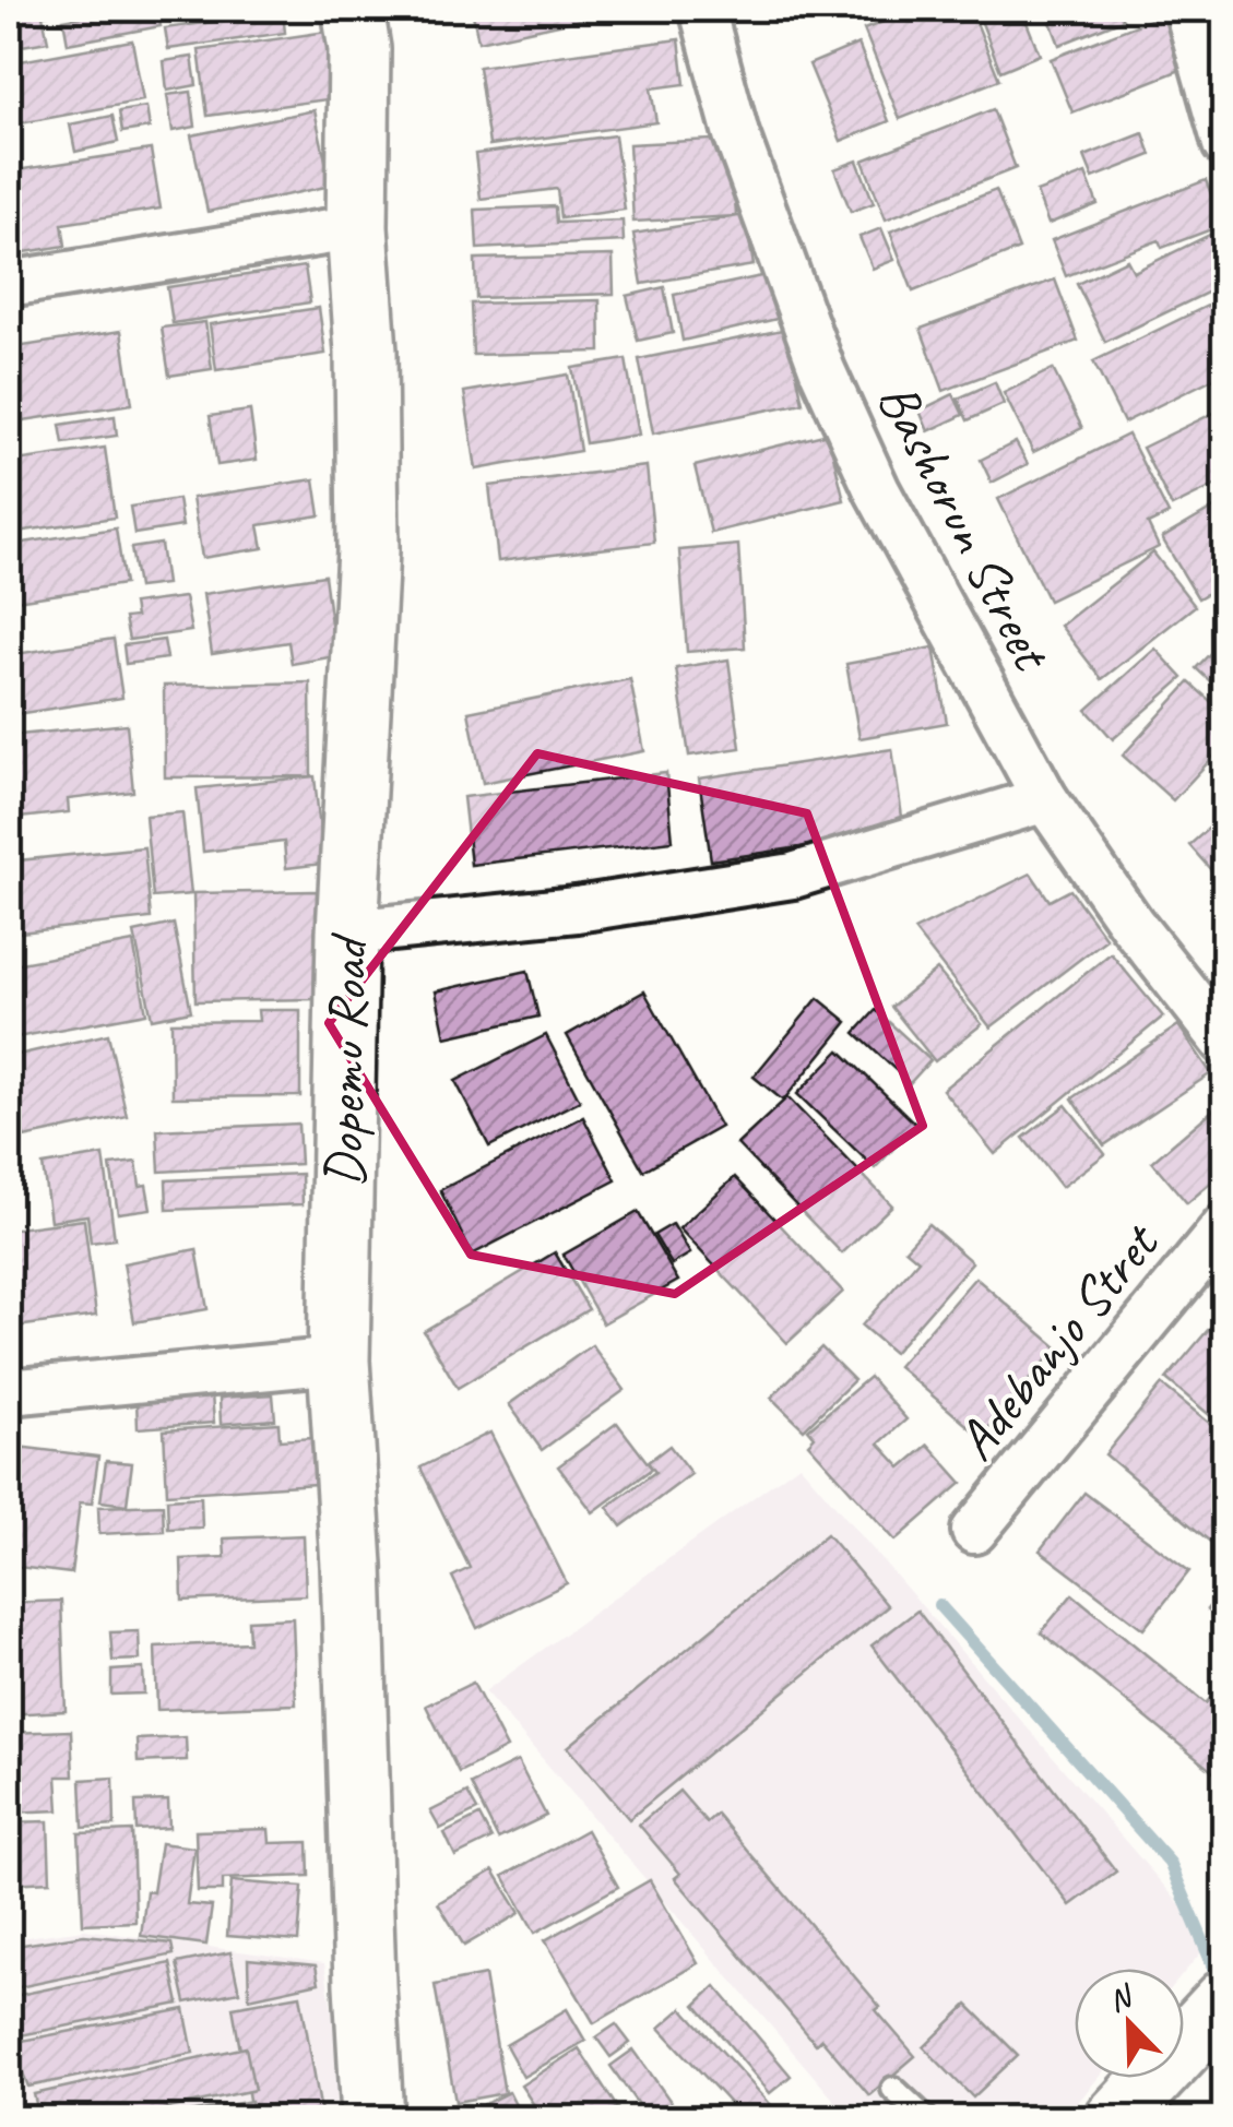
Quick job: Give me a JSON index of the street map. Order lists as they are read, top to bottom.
{
  "streets": {
    "main road": ["Dopemu Road"],
    "street": ["Bashorun Street", "Adebanjo Stret"]
  },
  "north": "top left"
}
